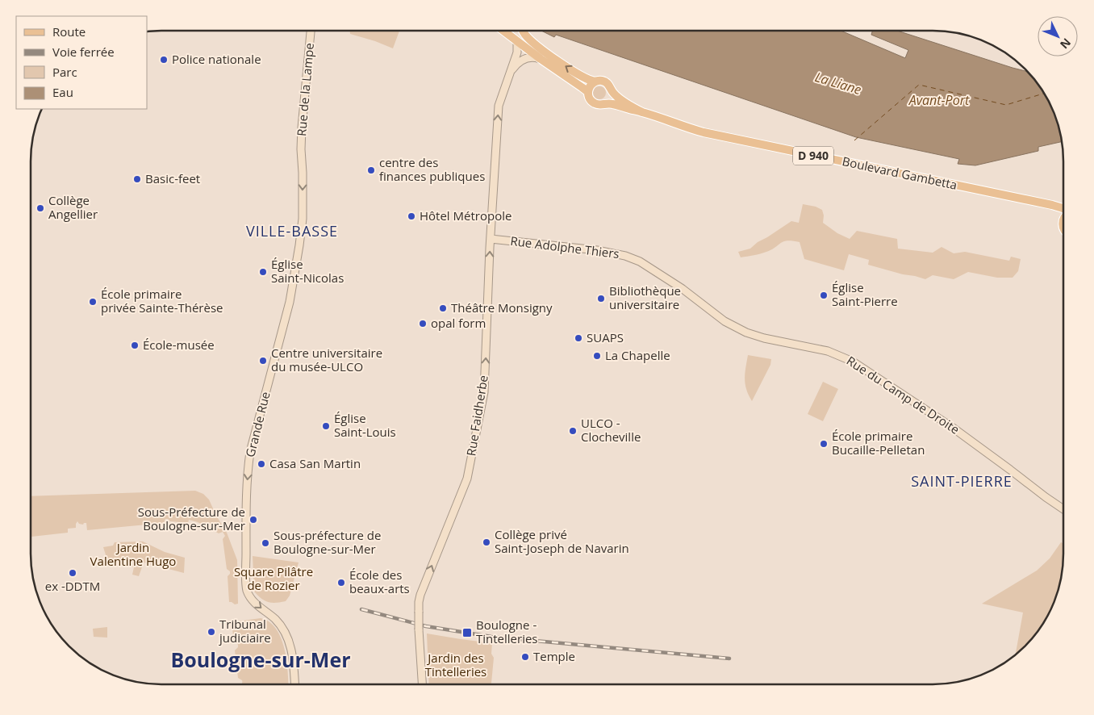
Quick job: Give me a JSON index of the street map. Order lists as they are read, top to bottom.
{
  "streets": {
    "main road": [
      "Rue de la Lampe",
      "D 940",
      "Boulevard Gambetta",
      "Rue Adolphe Thiers",
      "Rue du Camp de Droite",
      "Rue Faidherbe",
      "Grande Rue"
    ]
  },
  "crossings": [
    ["Rue de la Lampe", "Grande Rue"],
    ["D 940", "Boulevard Gambetta"],
    ["Rue Adolphe Thiers", "Rue du Camp de Droite"],
    ["Rue Adolphe Thiers", "Rue Faidherbe"]
  ],
  "one_way": ["Rue Faidherbe", "Grande Rue"],
  "districts": ["VILLE-BASSE", "SAINT-PIERRE", "Boulogne-sur-Mer"],
  "water": ["La Liane", "Avant-Port"],
  "parks": ["Jardin Valentine Hugo", "Square Pilâtre de Rozier", "Jardin des Tintelleries"],
  "places": {
    "other": [
      "Police nationale",
      "centre des finances publiques",
      "Basic-feet",
      "Collège Angellier",
      "Hôtel Métropole",
      "Église Saint-Nicolas",
      "Église Saint-Pierre",
      "Bibliothèque universitaire",
      "École primaire privée Sainte-Thérèse",
      "Théâtre Monsigny",
      "opal form",
      "SUAPS",
      "École-musée",
      "La Chapelle",
      "Centre universitaire du musée-ULCO",
      "Église Saint-Louis",
      "ULCO - Clocheville",
      "École primaire Bucaille-Pelletan",
      "Casa San Martin",
      "Sous-Préfecture de Boulogne-sur-Mer",
      "Collège privé Saint-Joseph de Navarin",
      "Sous-préfecture de Boulogne-sur-Mer",
      "ex -DDTM",
      "École des beaux-arts",
      "Tribunal judiciaire",
      "Temple"
    ],
    "transit": ["Boulogne - Tintelleries"]
  },
  "legend": [
    "Route",
    "Voie ferrée",
    "Parc",
    "Eau"
  ],
  "north": "bottom right"
}
